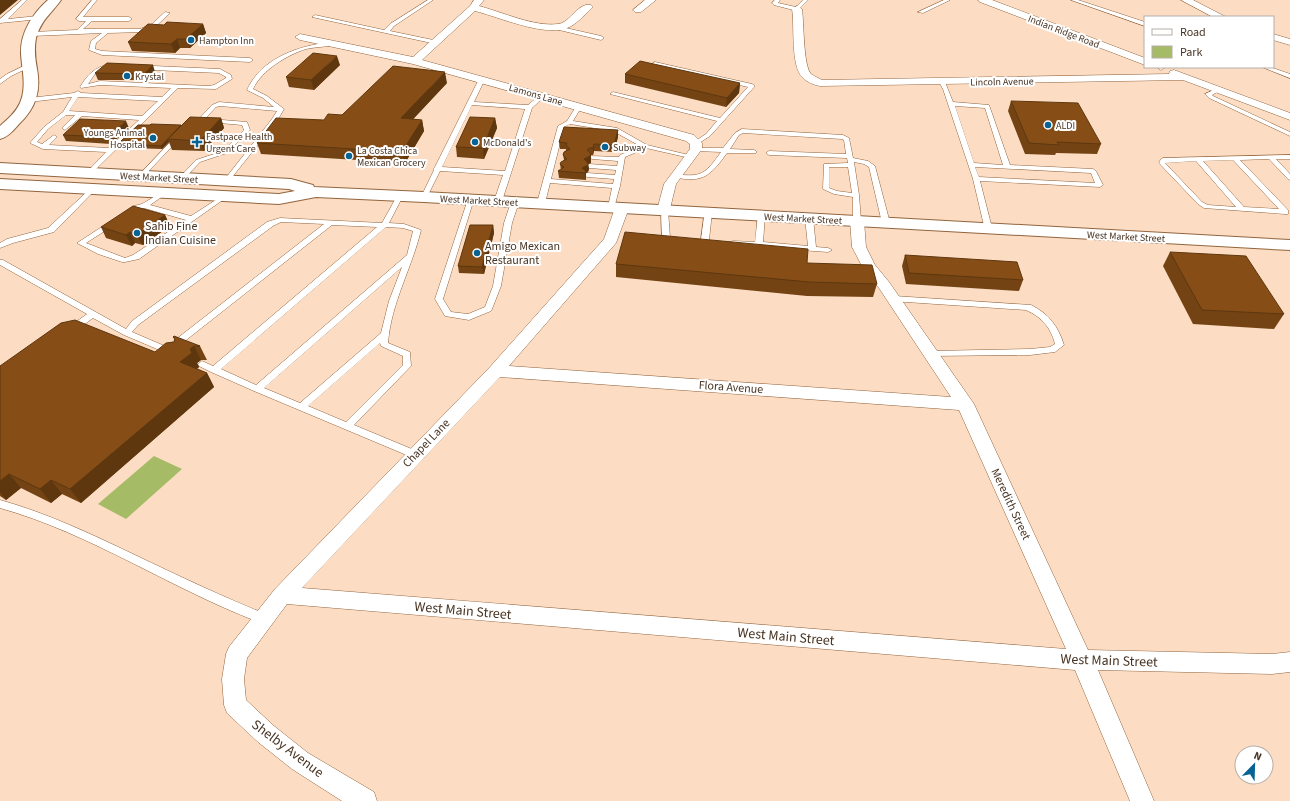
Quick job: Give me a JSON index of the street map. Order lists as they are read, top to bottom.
{
  "streets": {
    "main road": ["West Market Street"],
    "street": [
      "Indian Ridge Road",
      "Lincoln Avenue",
      "Lamons Lane",
      "Flora Avenue",
      "Chapel Lane",
      "Meredith Street",
      "West Main Street",
      "Shelby Avenue"
    ]
  },
  "crossings": [
    ["West Market Street", "Chapel Lane"],
    ["West Market Street", "Meredith Street"],
    ["Flora Avenue", "Chapel Lane"],
    ["Flora Avenue", "Meredith Street"],
    ["Chapel Lane", "West Main Street"],
    ["Chapel Lane", "Shelby Avenue"],
    ["Meredith Street", "West Main Street"]
  ],
  "places": {
    "other": [
      "Hampton Inn",
      "Krystal",
      "ALDI",
      "Youngs Animal Hospital",
      "McDonald's",
      "Subway",
      "La Costa Chica Mexican Grocery",
      "Sahib Fine Indian Cuisine",
      "Amigo Mexican Restaurant"
    ],
    "health": ["Fastpace Health Urgent Care"]
  },
  "legend": ["Road", "Park"],
  "north": "top right"
}
